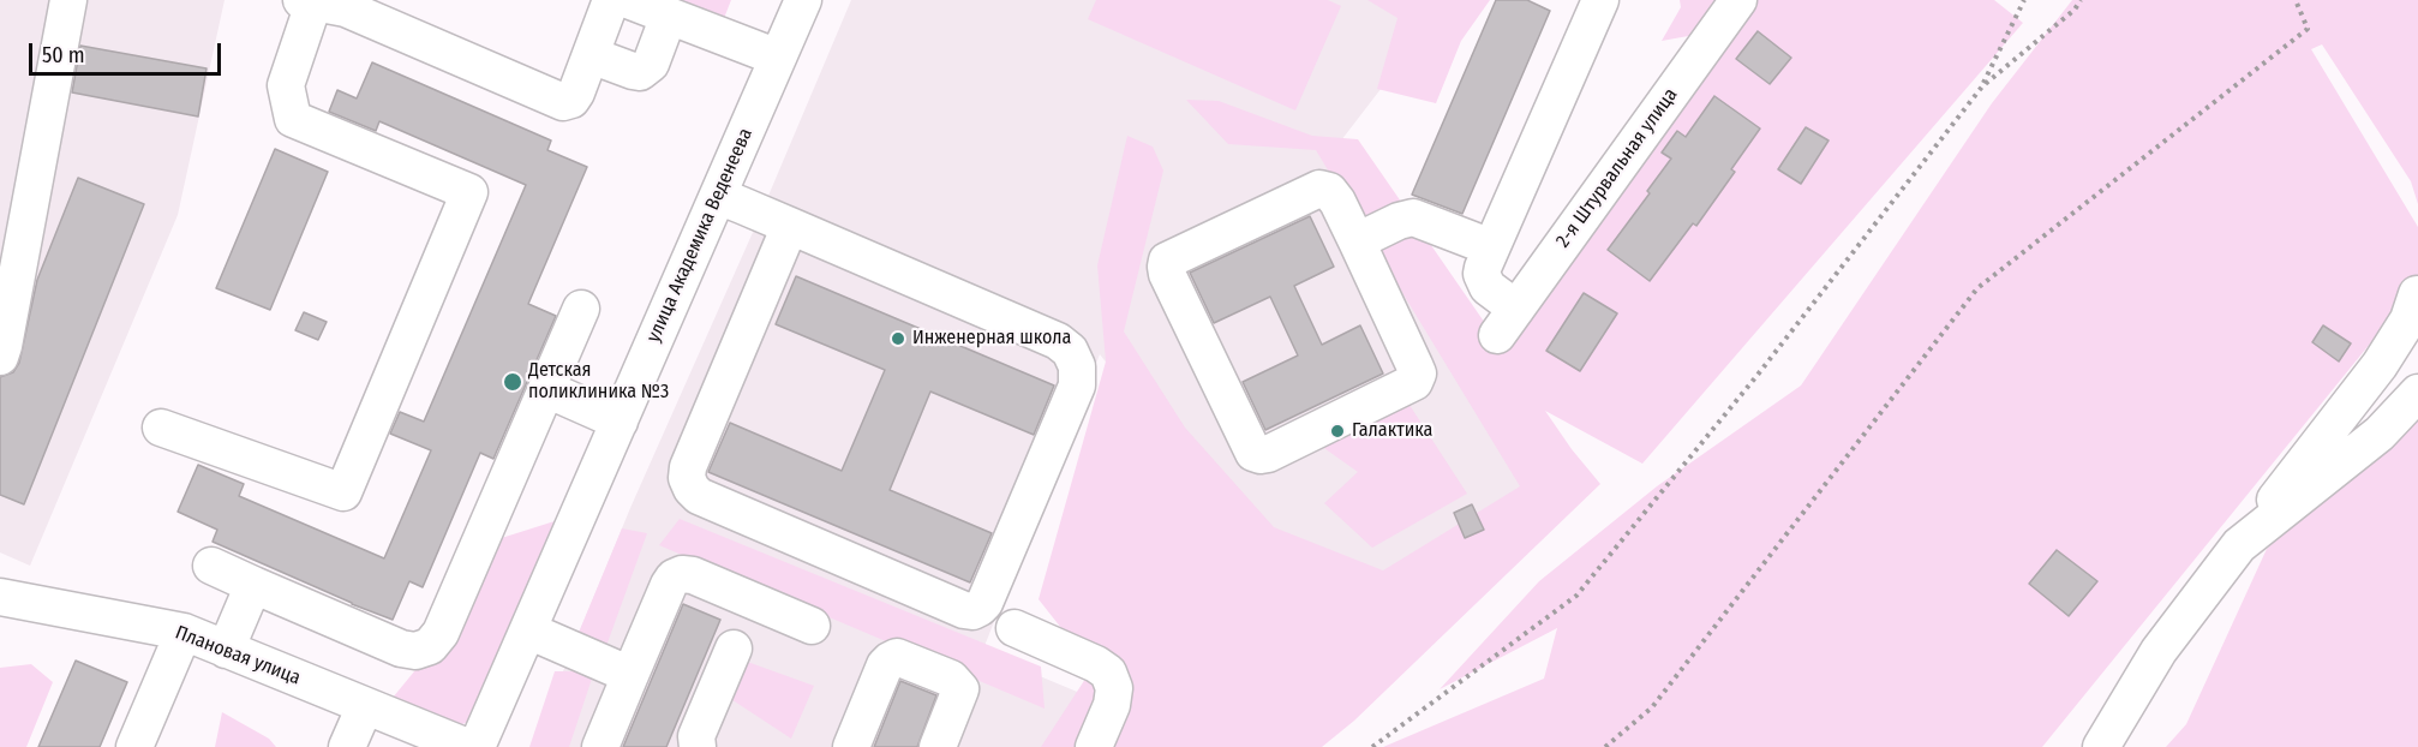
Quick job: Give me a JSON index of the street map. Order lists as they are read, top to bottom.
{
  "streets": {
    "street": ["2-я Штурвальная улица", "улица Академика Веденеева", "Плановая улица"]
  },
  "places": ["Инженерная школа", "Детская поликлиника №3", "Галактика"],
  "scale_bar": "50 m"
}
